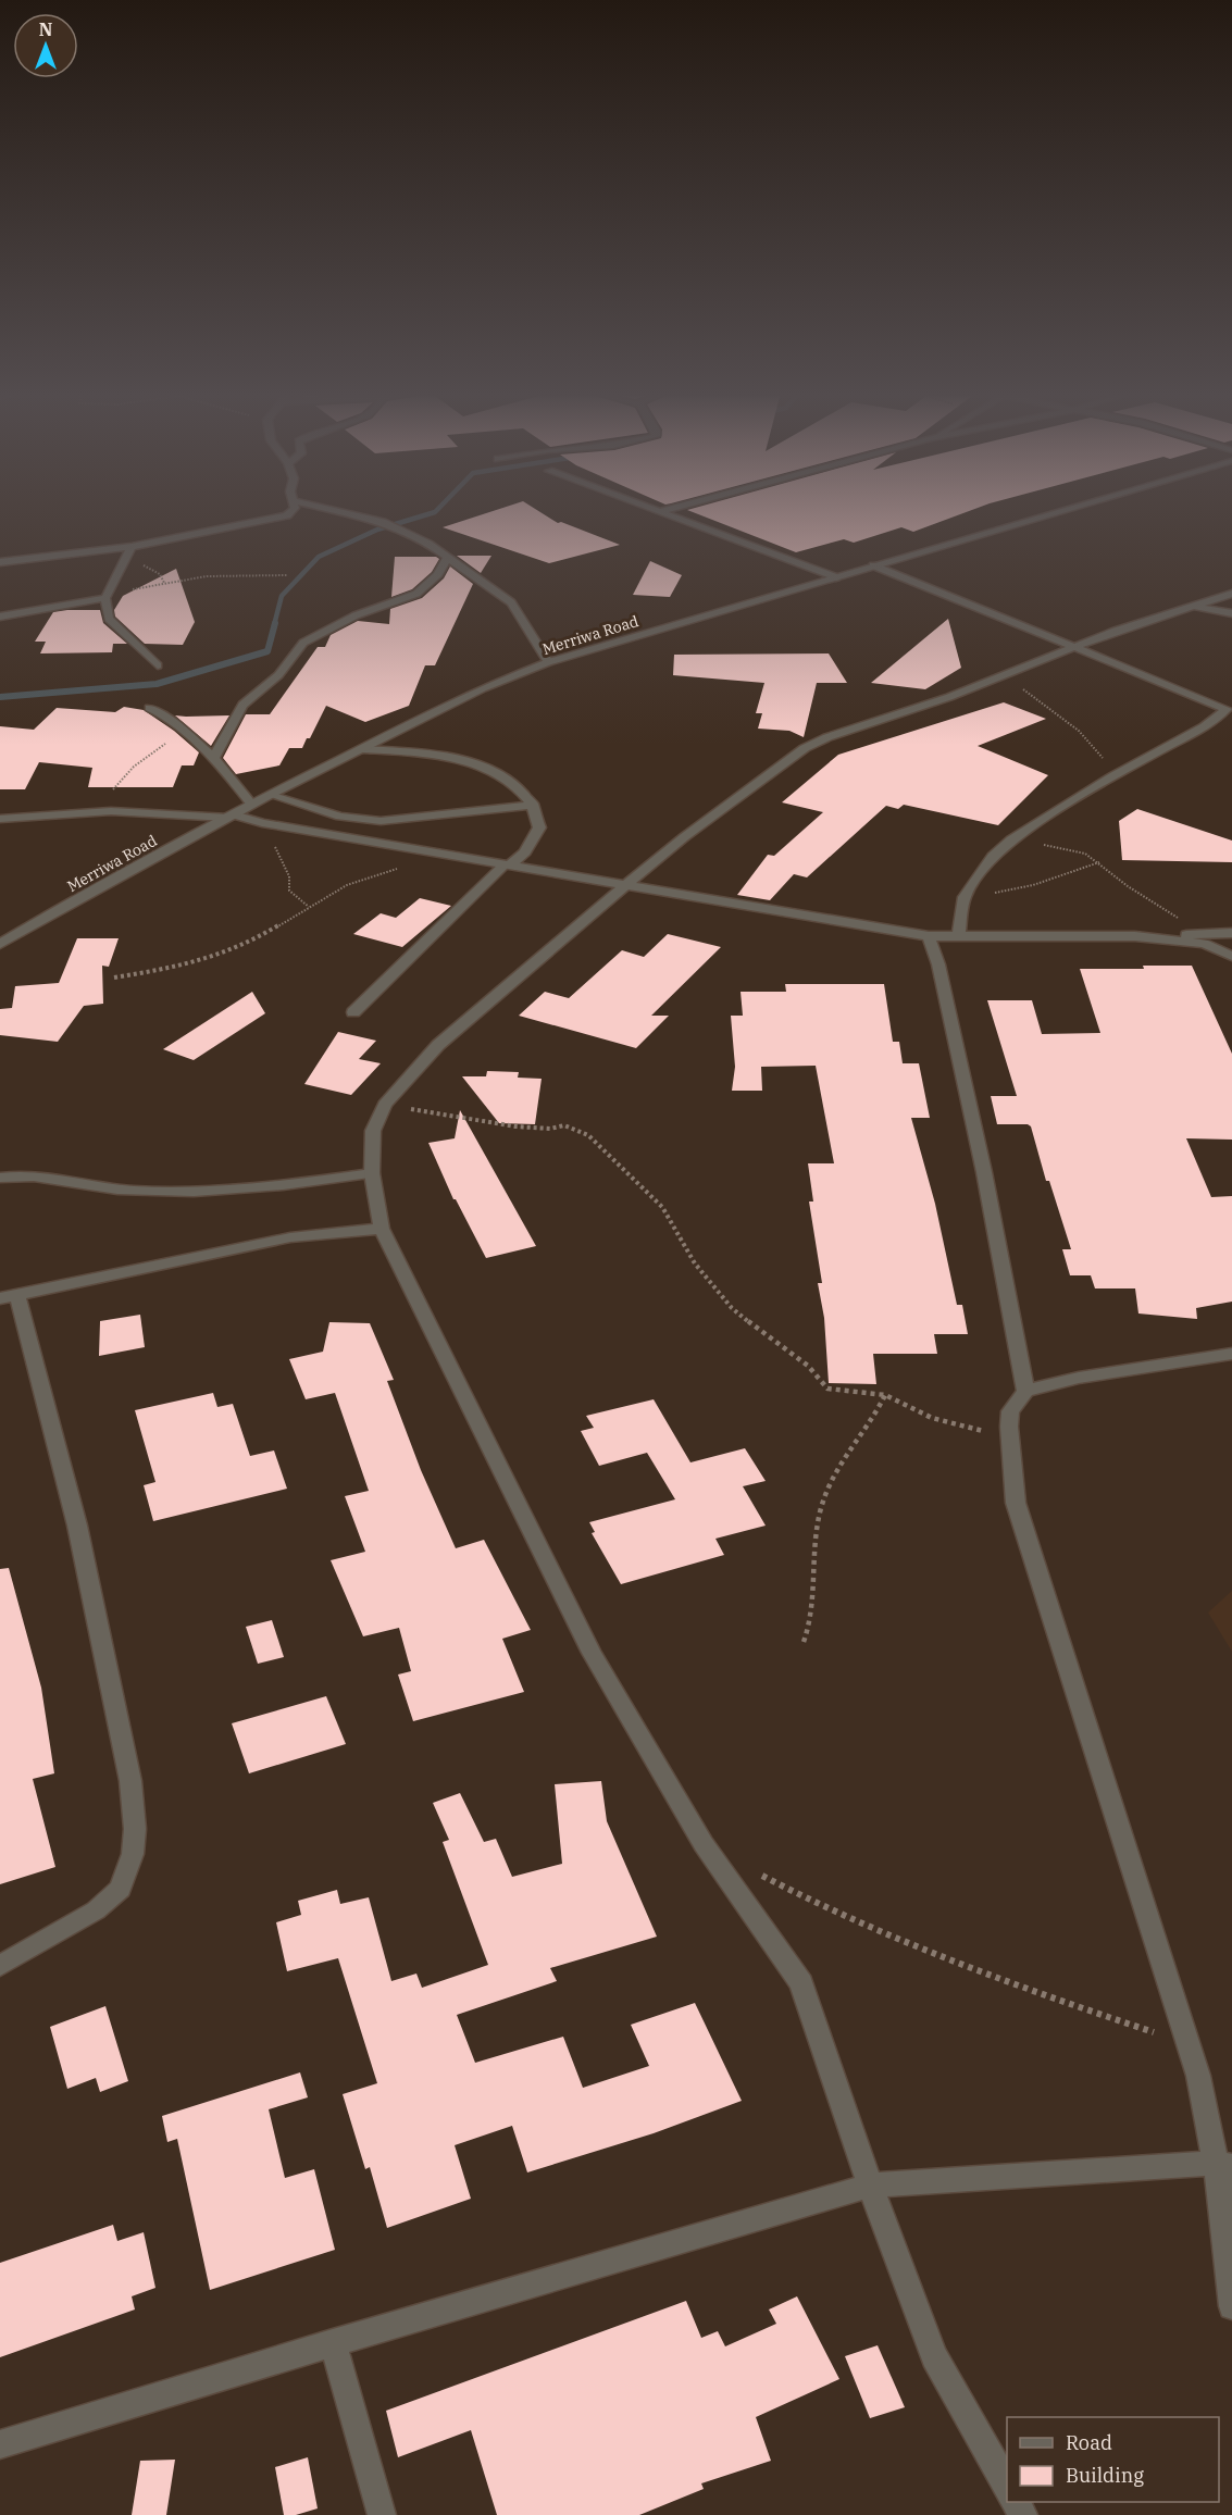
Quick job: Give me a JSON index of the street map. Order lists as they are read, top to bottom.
{
  "streets": {
    "street": ["Merriwa Road"]
  },
  "legend": ["Road", "Building"],
  "north": "top"
}
